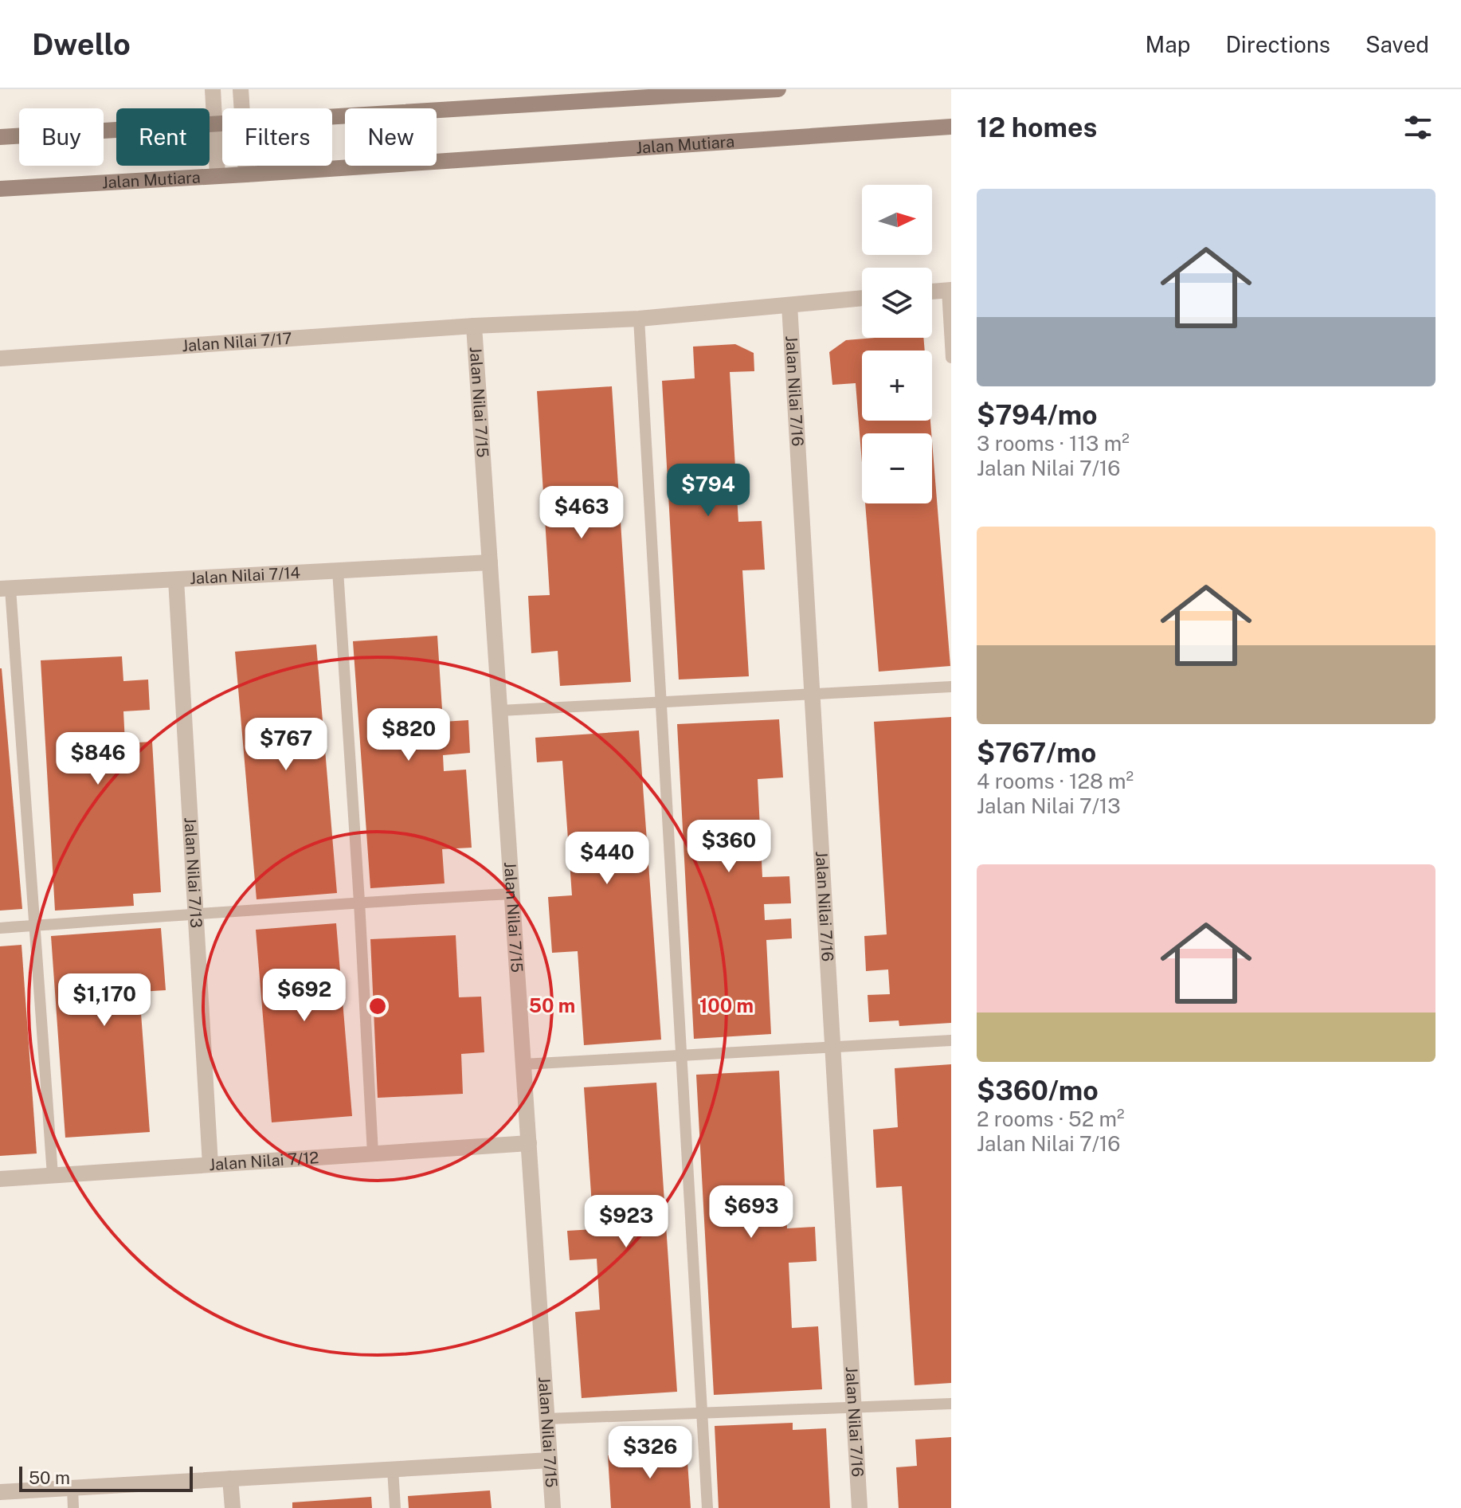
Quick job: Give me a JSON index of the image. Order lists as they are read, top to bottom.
{
  "streets": {
    "main road": ["Jalan Mutiara"],
    "street": [
      "Jalan Nilai 7/17",
      "Jalan Nilai 7/16",
      "Jalan Nilai 7/15",
      "Jalan Nilai 7/14",
      "Jalan Nilai 7/13",
      "Jalan Nilai 7/12"
    ]
  },
  "crossings": [
    ["Jalan Nilai 7/17", "Jalan Nilai 7/16"],
    ["Jalan Nilai 7/17", "Jalan Nilai 7/15"],
    ["Jalan Nilai 7/15", "Jalan Nilai 7/14"],
    ["Jalan Nilai 7/15", "Jalan Nilai 7/12"],
    ["Jalan Nilai 7/14", "Jalan Nilai 7/13"],
    ["Jalan Nilai 7/13", "Jalan Nilai 7/12"]
  ],
  "scale_bar": "50 m",
  "north": "right",
  "page": {
    "header": "Dwello",
    "nav": ["Map", "Directions", "Saved"],
    "heading": "12 homes",
    "chip": [
      "Buy",
      "Rent",
      "Filters",
      "New"
    ],
    "list": [
      {
        "name": "$794/mo",
        "note": "3 rooms · 113 m² · Jalan Nilai 7/16"
      },
      {
        "name": "$767/mo",
        "note": "4 rooms · 128 m² · Jalan Nilai 7/13"
      },
      {
        "name": "$360/mo",
        "note": "2 rooms · 52 m² · Jalan Nilai 7/16"
      }
    ],
    "map_buttons": ["+", "−"],
    "price": [
      "$794",
      "$463",
      "$820",
      "$767",
      "$846",
      "$360",
      "$440",
      "$692",
      "$1,170",
      "$693",
      "$923",
      "$326"
    ],
    "scale": "50 m"
  },
  "rings": ["50 m", "100 m"]
}
